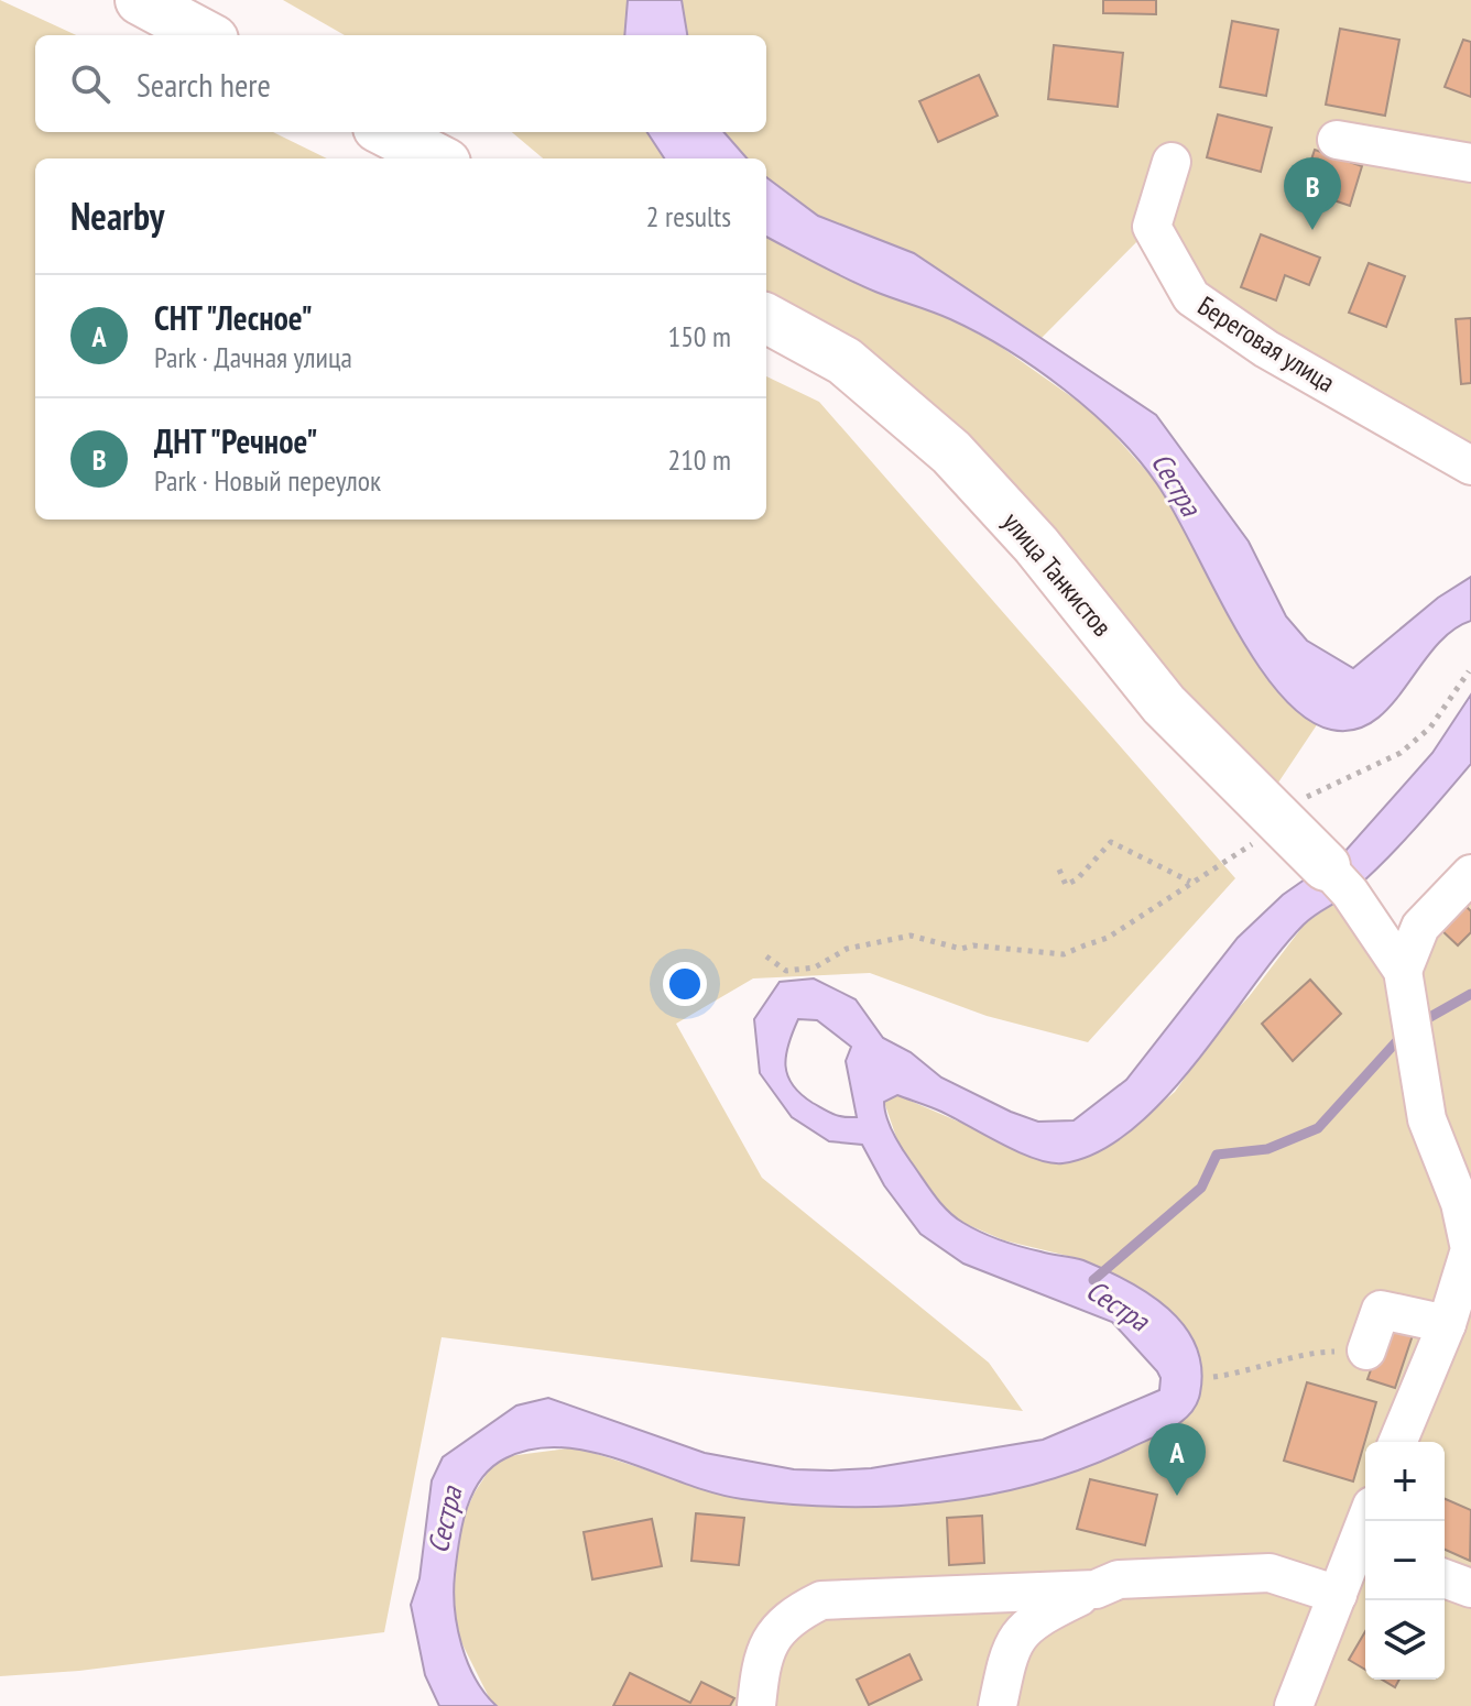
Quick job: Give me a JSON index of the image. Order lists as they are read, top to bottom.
{
  "streets": {
    "street": ["Береговая улица", "улица Танкистов"]
  },
  "water": ["Сестра"],
  "page": {
    "search": "Search here",
    "pins": ["B", "A"],
    "heading": ["Nearby", "2 results"],
    "list": [
      {
        "mark": "A",
        "name": "СНТ \"Лесное\"",
        "note": "Park · Дачная улица",
        "value": "150 m"
      },
      {
        "mark": "B",
        "name": "ДНТ \"Речное\"",
        "note": "Park · Новый переулок",
        "value": "210 m"
      }
    ],
    "map_buttons": ["+", "−"]
  }
}
